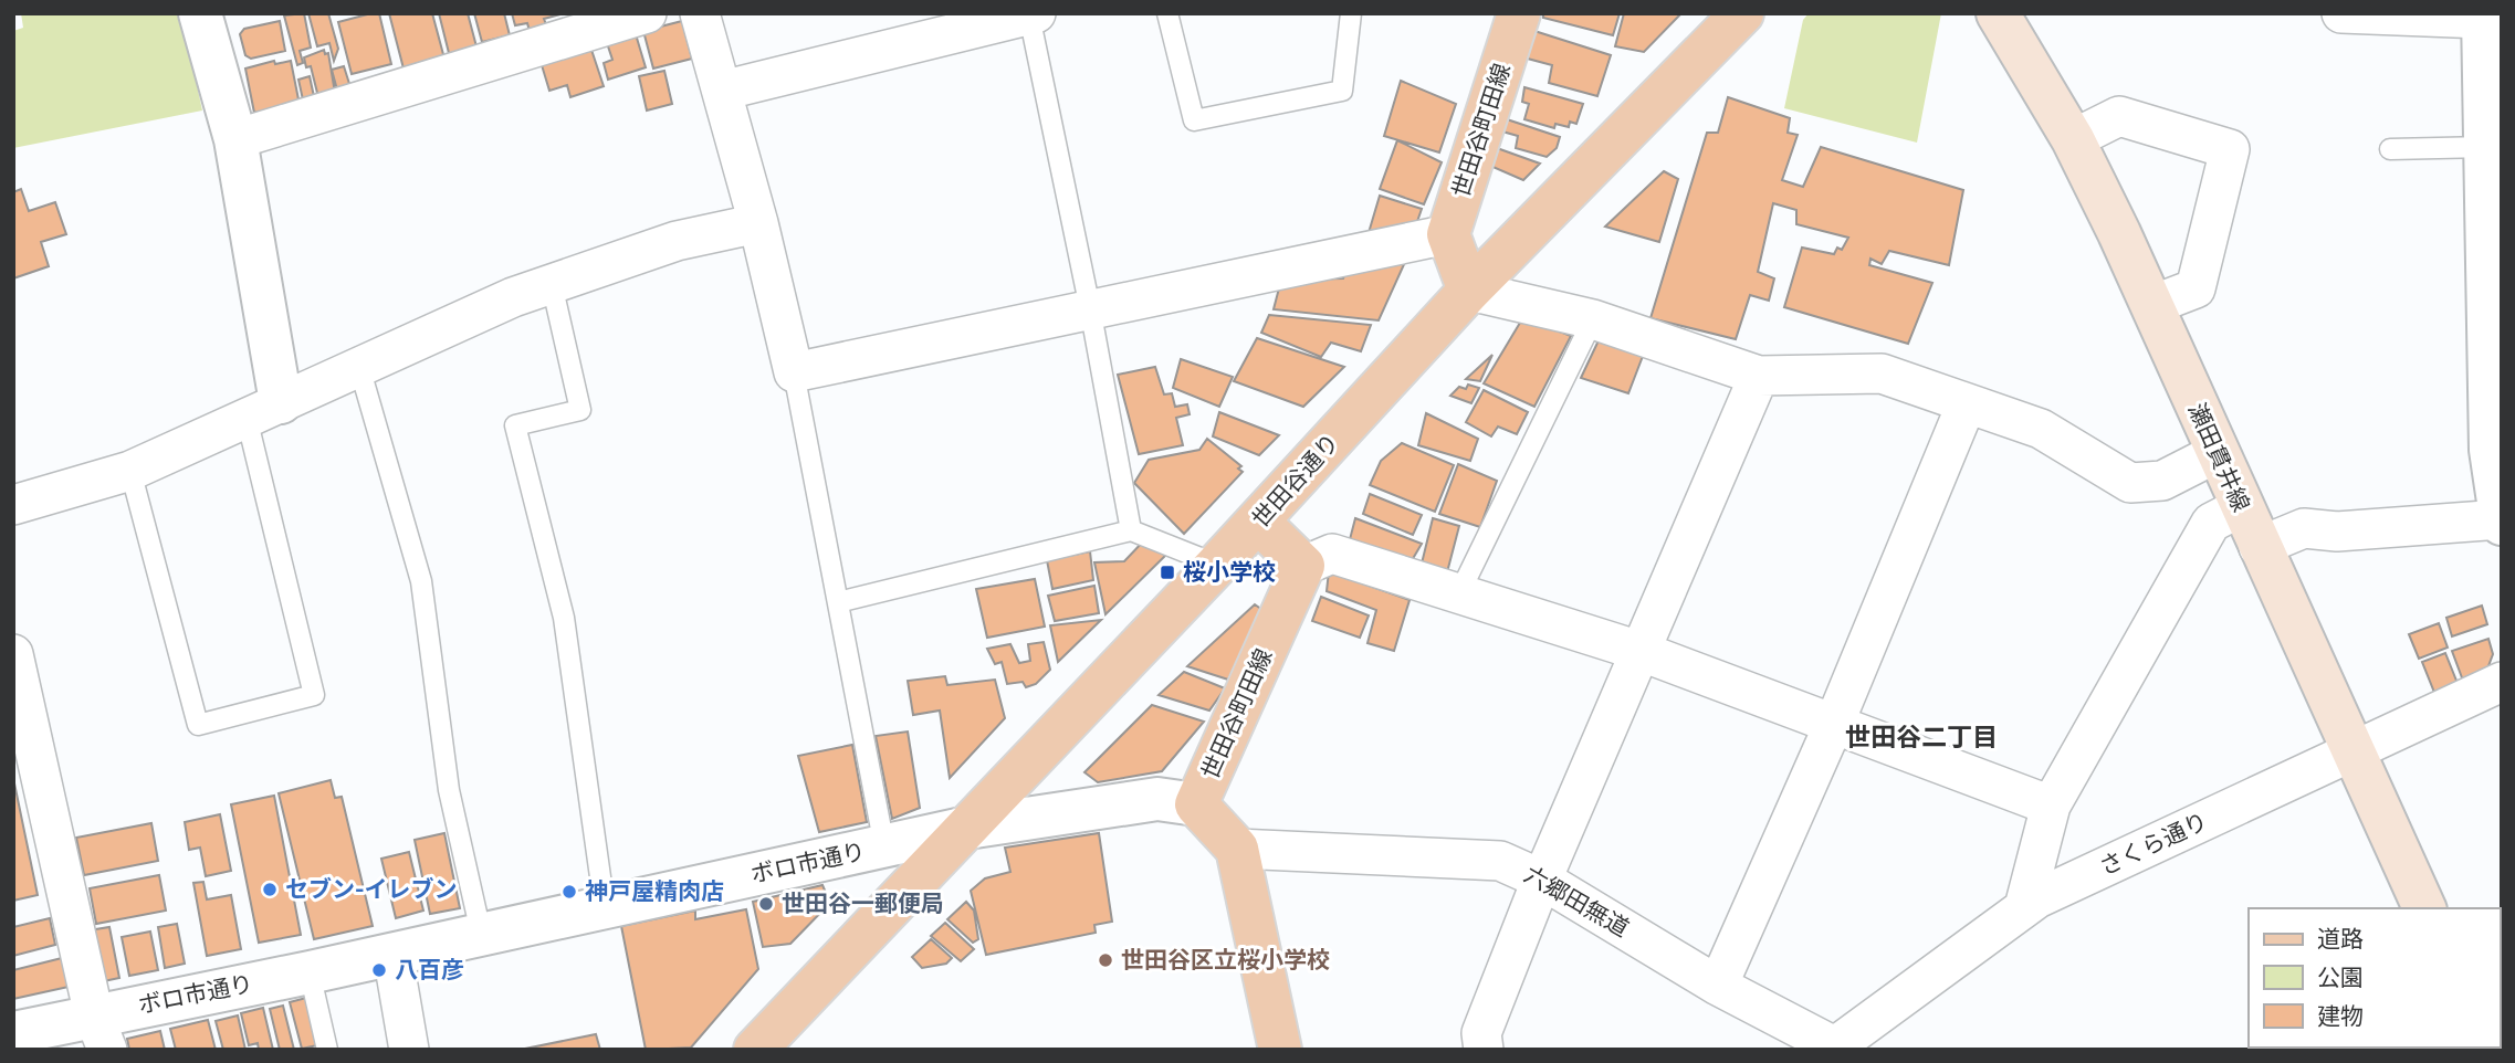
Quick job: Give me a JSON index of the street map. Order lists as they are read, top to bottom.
{
  "streets": {
    "main road": ["世田谷町田線", "瀬田貫井線", "世田谷通り"],
    "street": ["さくら通り", "ボロ市通り", "六郷田無道"]
  },
  "crossings": [
    ["世田谷町田線", "ボロ市通り"],
    ["世田谷町田線", "六郷田無道"],
    ["瀬田貫井線", "さくら通り"],
    ["世田谷通り", "ボロ市通り"],
    ["さくら通り", "六郷田無道"]
  ],
  "districts": ["世田谷二丁目"],
  "places": {
    "transit": ["桜小学校"],
    "other": [
      "セブン-イレブン",
      "神戸屋精肉店",
      "世田谷一郵便局",
      "世田谷区立桜小学校",
      "八百彦"
    ]
  },
  "legend": ["道路", "公園", "建物"]
}
